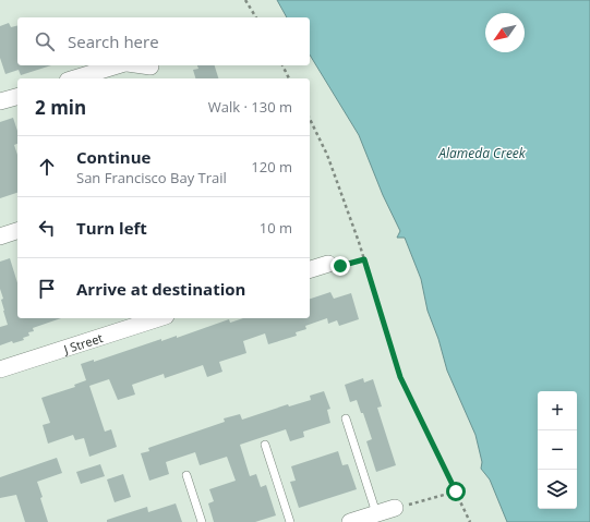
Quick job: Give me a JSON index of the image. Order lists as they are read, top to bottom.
{
  "streets": {
    "street": ["J Street"]
  },
  "water": ["Alameda Creek"],
  "north": "bottom left",
  "page": {
    "search": "Search here",
    "heading": ["2 min", "Walk · 130 m"],
    "list": [
      ["Continue", "San Francisco Bay Trail", "120 m"],
      ["Turn left", "10 m"],
      "Arrive at destination"
    ],
    "map_buttons": ["+", "−"]
  }
}
